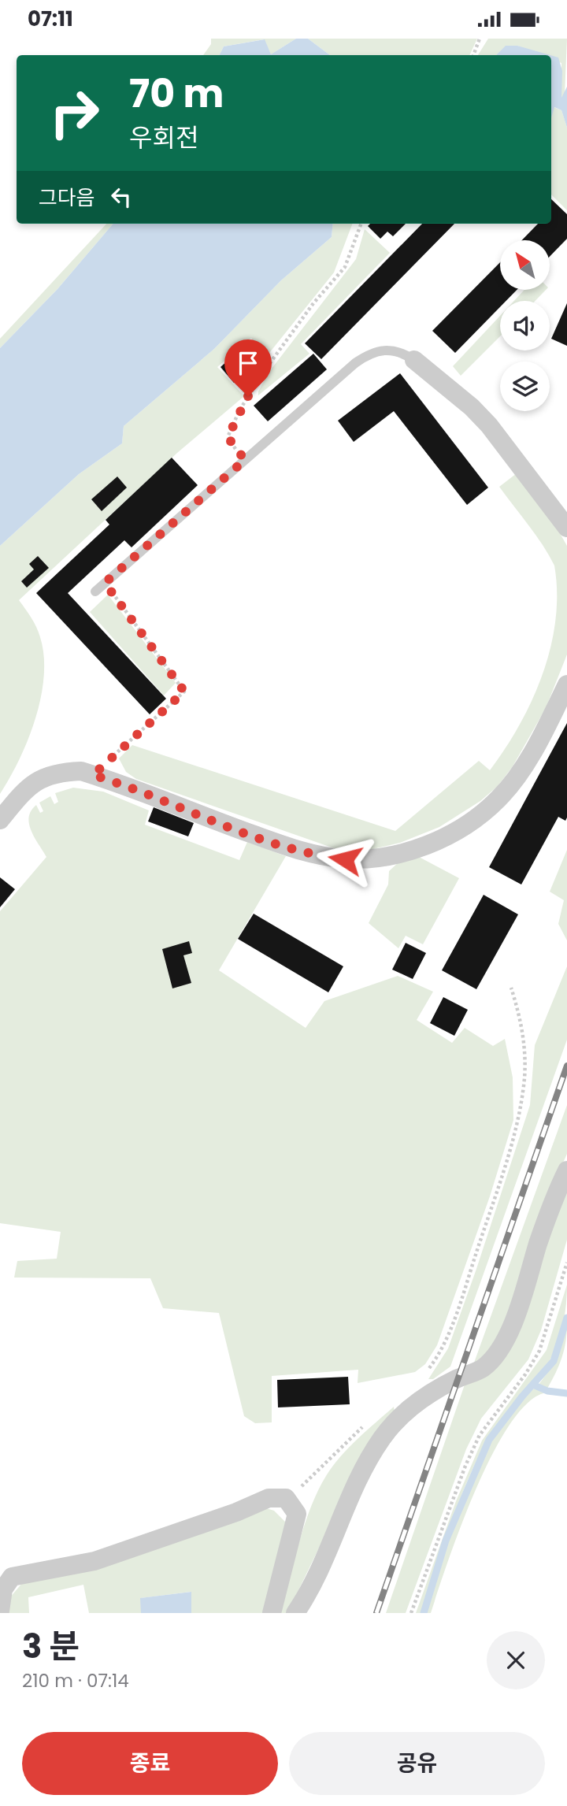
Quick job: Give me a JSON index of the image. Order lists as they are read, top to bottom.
{
  "north": "top left",
  "page": {
    "status": "07:11",
    "turn": ["70 m", "우회전"],
    "then": "그다음",
    "heading": ["3 분", "210 m · 07:14"],
    "buttons": ["종료", "공유"]
  }
}
